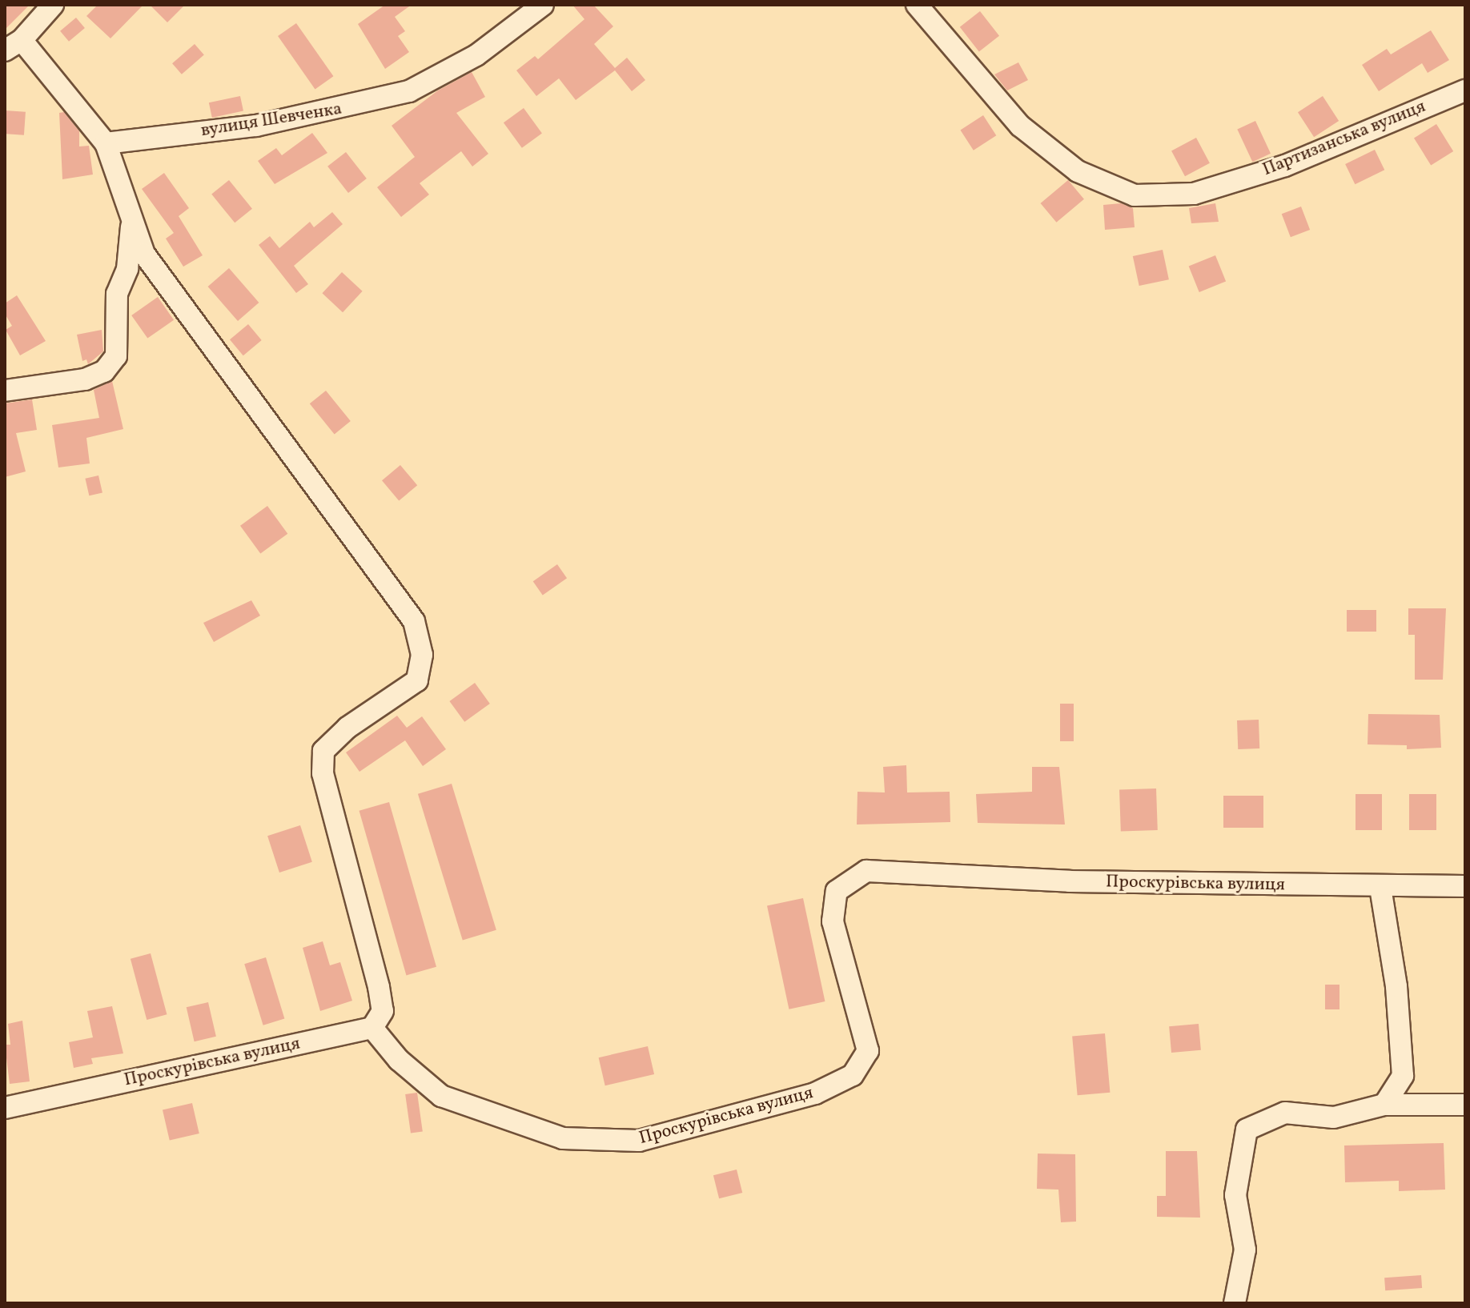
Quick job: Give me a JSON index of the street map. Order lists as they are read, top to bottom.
{
  "streets": {
    "street": ["вулиця Шевченка", "Партизанська вулиця", "Проскурівська вулиця"]
  }
}
